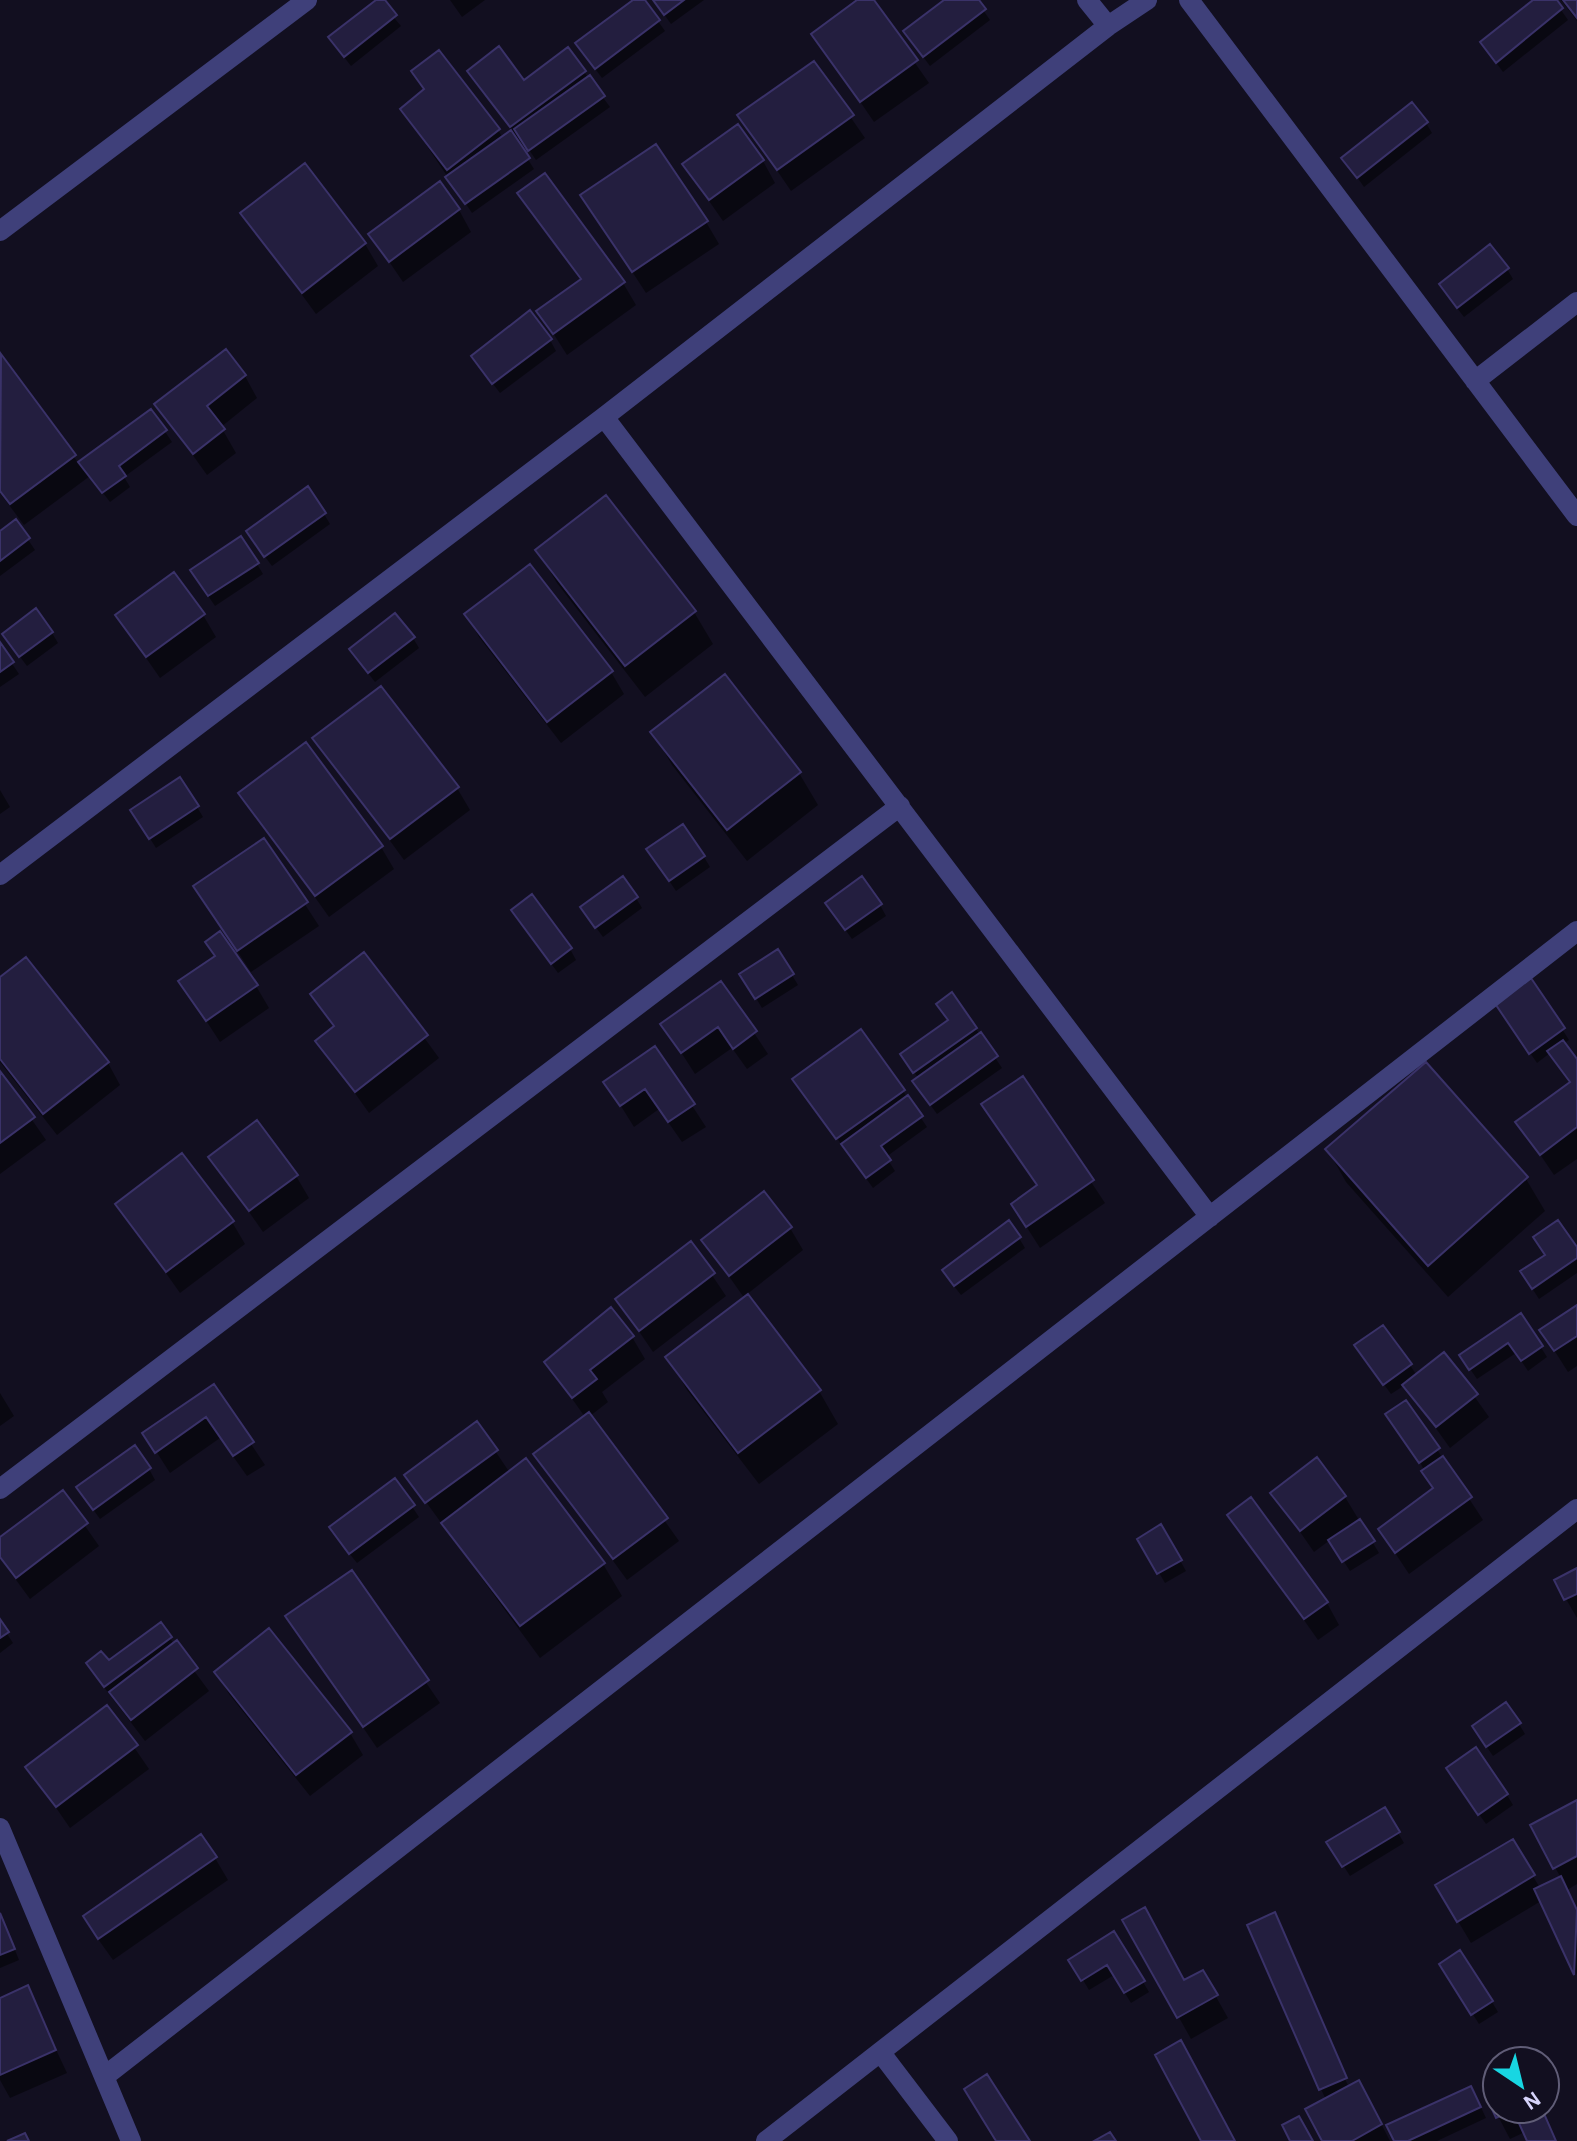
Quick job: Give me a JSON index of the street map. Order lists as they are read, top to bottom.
{
  "north": "bottom right"
}
